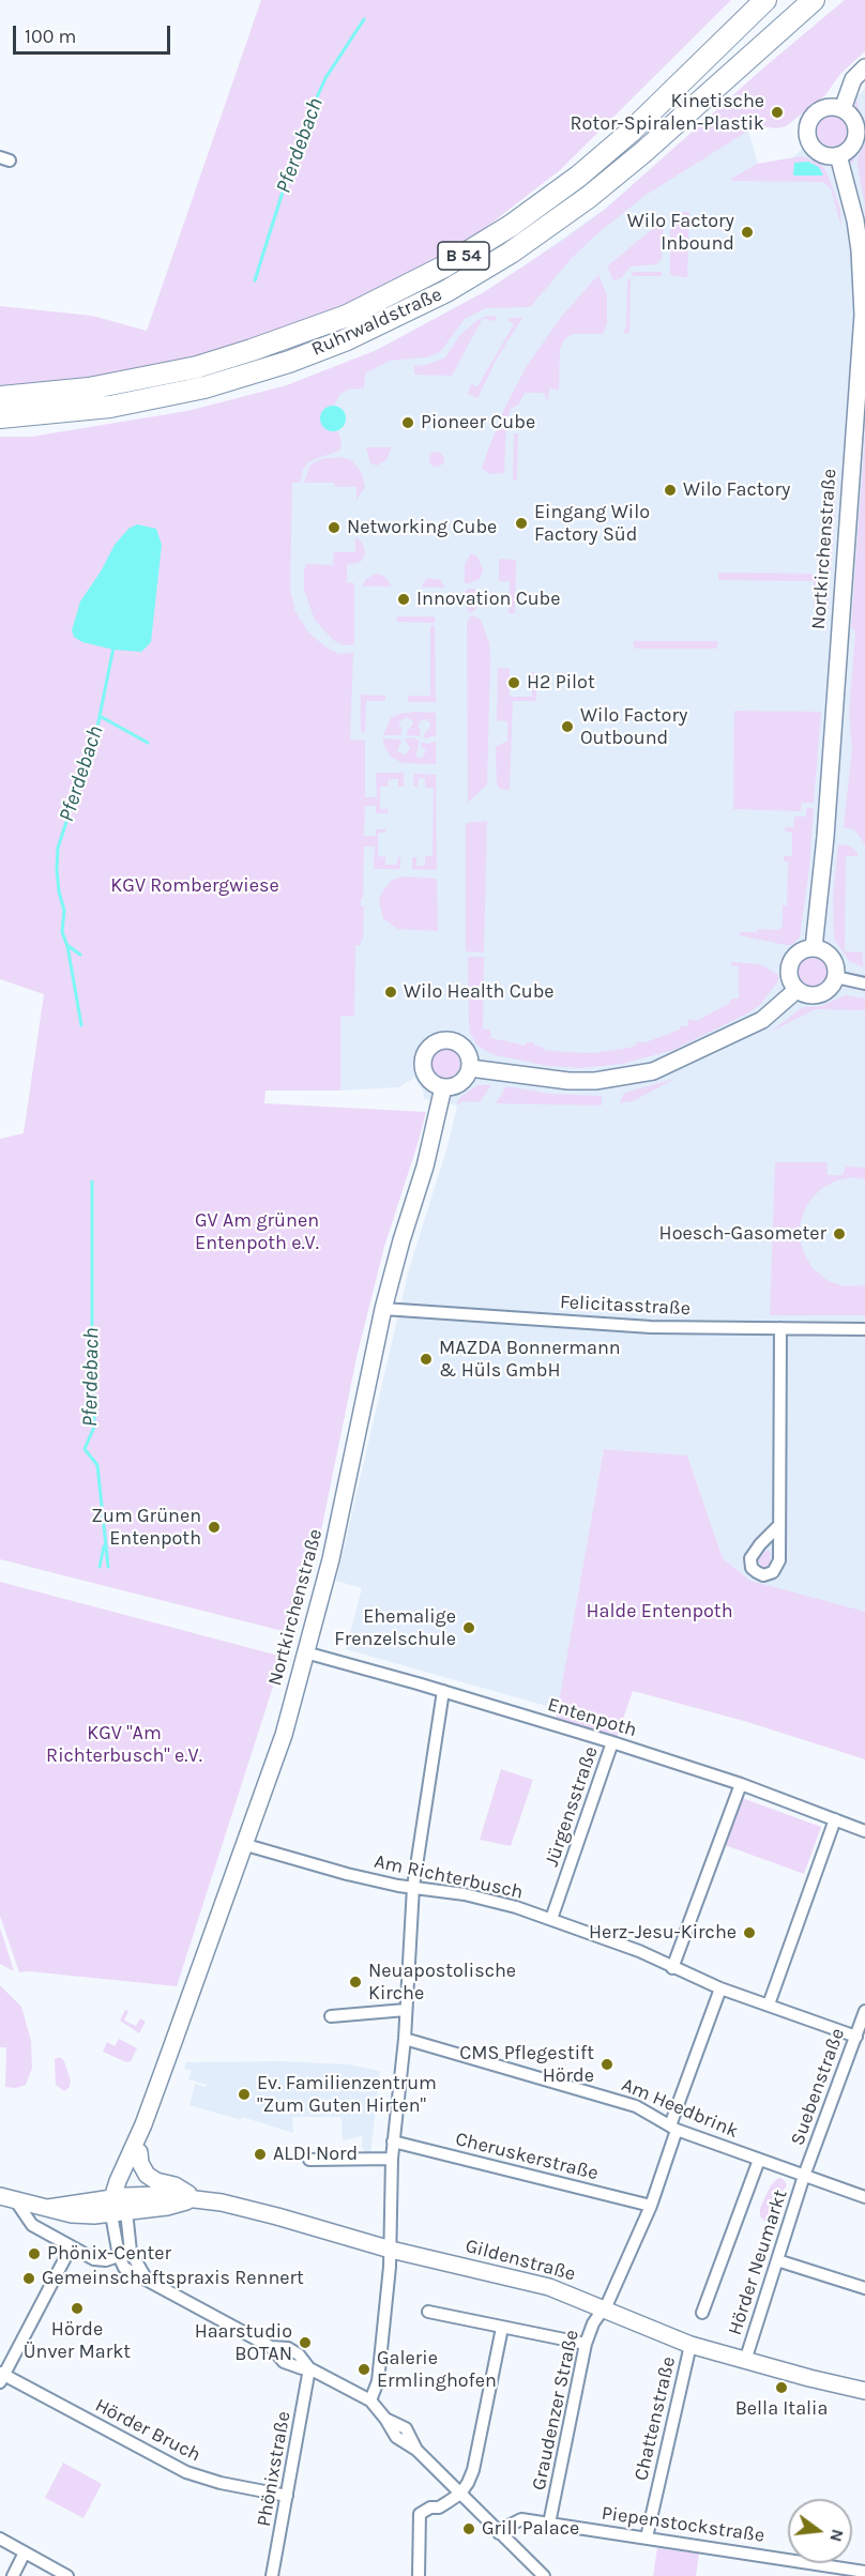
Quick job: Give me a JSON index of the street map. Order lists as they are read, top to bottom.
{
  "streets": {
    "highway": ["B 54", "Ruhrwaldstraße"],
    "main road": ["Nortkirchenstraße", "Gildenstraße"],
    "street": [
      "Felicitasstraße",
      "Entenpoth",
      "Jürgensstraße",
      "Am Richterbusch",
      "Suebenstraße",
      "Am Heedbrink",
      "Cheruskerstraße",
      "Hörder Neumarkt",
      "Graudenzer Straße",
      "Chattenstraße",
      "Hörder Bruch",
      "Phönixstraße",
      "Piepenstockstraße"
    ]
  },
  "crossings": [
    ["Nortkirchenstraße", "Felicitasstraße"],
    ["Nortkirchenstraße", "Entenpoth"],
    ["Nortkirchenstraße", "Am Richterbusch"],
    ["Nortkirchenstraße", "Gildenstraße"],
    ["Entenpoth", "Jürgensstraße"],
    ["Jürgensstraße", "Am Richterbusch"],
    ["Am Richterbusch", "Suebenstraße"],
    ["Am Richterbusch", "Graudenzer Straße"],
    ["Suebenstraße", "Am Heedbrink"],
    ["Suebenstraße", "Hörder Neumarkt"],
    ["Am Heedbrink", "Hörder Neumarkt"],
    ["Am Heedbrink", "Graudenzer Straße"],
    ["Cheruskerstraße", "Graudenzer Straße"],
    ["Gildenstraße", "Hörder Neumarkt"],
    ["Gildenstraße", "Graudenzer Straße"],
    ["Gildenstraße", "Chattenstraße"],
    ["Graudenzer Straße", "Piepenstockstraße"],
    ["Chattenstraße", "Piepenstockstraße"],
    ["Hörder Bruch", "Phönixstraße"]
  ],
  "water": ["Pferdebach"],
  "parks": [
    "KGV Rombergwiese",
    "GV Am grünen Entenpoth e.V.",
    "Halde Entenpoth",
    "KGV \"Am Richterbusch\" e.V."
  ],
  "places": [
    "Kinetische Rotor-Spiralen-Plastik",
    "Wilo Factory Inbound",
    "Pioneer Cube",
    "Wilo Factory",
    "Eingang Wilo Factory Süd",
    "Networking Cube",
    "Innovation Cube",
    "H2 Pilot",
    "Wilo Factory Outbound",
    "Wilo Health Cube",
    "Hoesch-Gasometer",
    "MAZDA Bonnermann & Hüls GmbH",
    "Zum Grünen Entenpoth",
    "Ehemalige Frenzelschule",
    "Herz-Jesu-Kirche",
    "Neuapostolische Kirche",
    "CMS Pflegestift Hörde",
    "Ev. Familienzentrum \"Zum Guten Hirten\"",
    "ALDI Nord",
    "Phönix-Center",
    "Gemeinschaftspraxis Rennert",
    "Hörde Ünver Markt",
    "Haarstudio BOTAN",
    "Galerie Ermlinghofen",
    "Bella Italia",
    "Grill Palace"
  ],
  "scale_bar": "100 m",
  "north": "right"
}
